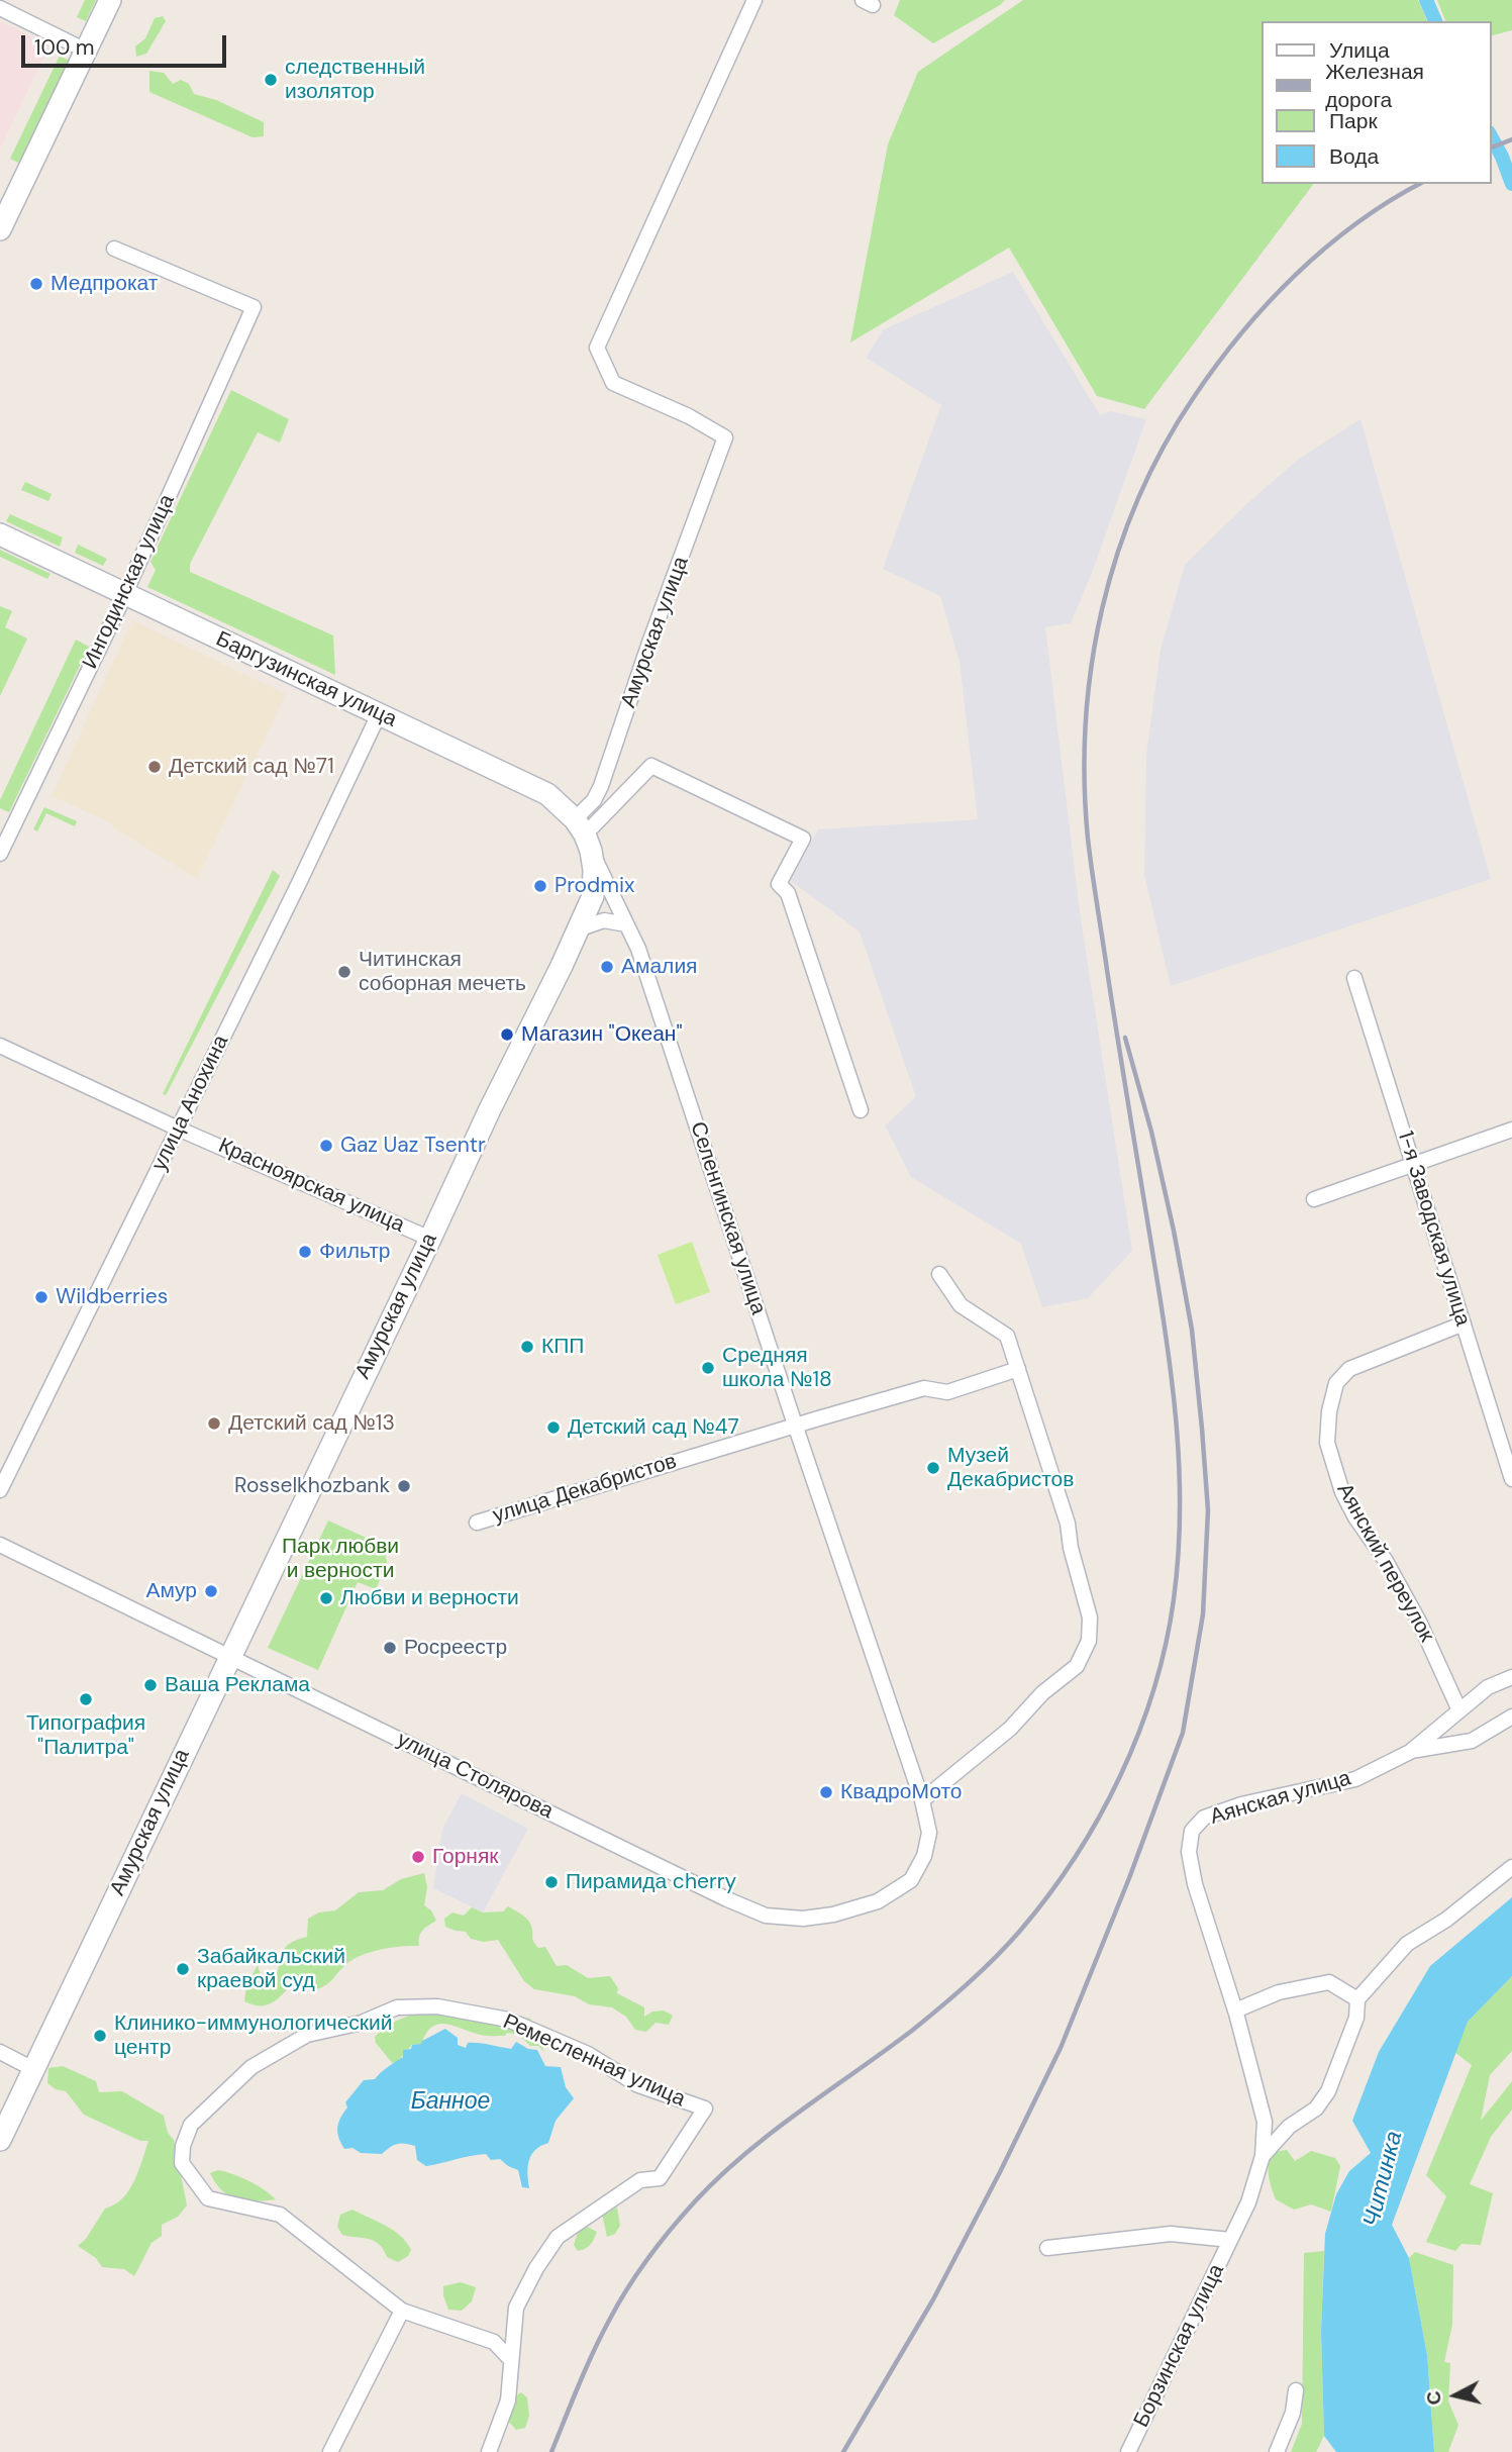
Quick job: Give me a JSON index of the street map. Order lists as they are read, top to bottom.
{
  "streets": {
    "main road": ["Амурская улица", "Баргузинская улица"],
    "street": [
      "Ингодинская улица",
      "улица Анохина",
      "Красноярская улица",
      "Селенгинская улица",
      "1-я Заводская улица",
      "улица Декабристов",
      "Аянский переулок",
      "улица Столярова",
      "Аянская улица",
      "Ремесленная улица",
      "Борзинская улица"
    ]
  },
  "crossings": [
    ["Ингодинская улица", "Баргузинская улица"],
    ["Амурская улица", "Баргузинская улица"],
    ["Амурская улица", "Красноярская улица"],
    ["Амурская улица", "Селенгинская улица"],
    ["Амурская улица", "улица Столярова"],
    ["Баргузинская улица", "улица Анохина"],
    ["Баргузинская улица", "Селенгинская улица"],
    ["улица Анохина", "Красноярская улица"],
    ["Селенгинская улица", "улица Декабристов"],
    ["Селенгинская улица", "улица Столярова"],
    ["1-я Заводская улица", "Аянский переулок"],
    ["Аянский переулок", "Аянская улица"]
  ],
  "water": ["Банное", "Читинка"],
  "parks": ["Парк любви и верности"],
  "places": [
    "следственный изолятор",
    "Медпрокат",
    "Детский сад №71",
    "Prodmix",
    "Амалия",
    "Читинская соборная мечеть",
    "Магазин \"Океан\"",
    "Gaz Uaz Tsentr",
    "Фильтр",
    "Wildberries",
    "КПП",
    "Средняя школа №18",
    "Детский сад №13",
    "Детский сад №47",
    "Музей Декабристов",
    "Rosselkhozbank",
    "Амур",
    "Любви и верности",
    "Росреестр",
    "Ваша Реклама",
    "Типография \"Палитра\"",
    "КвадроМото",
    "Горняк",
    "Пирамида cherry",
    "Забайкальский краевой суд",
    "Клинико-иммунологический центр"
  ],
  "legend": [
    "Улица",
    "Железная дорога",
    "Парк",
    "Вода"
  ],
  "scale_bar": "100 m",
  "north": "left"
}
